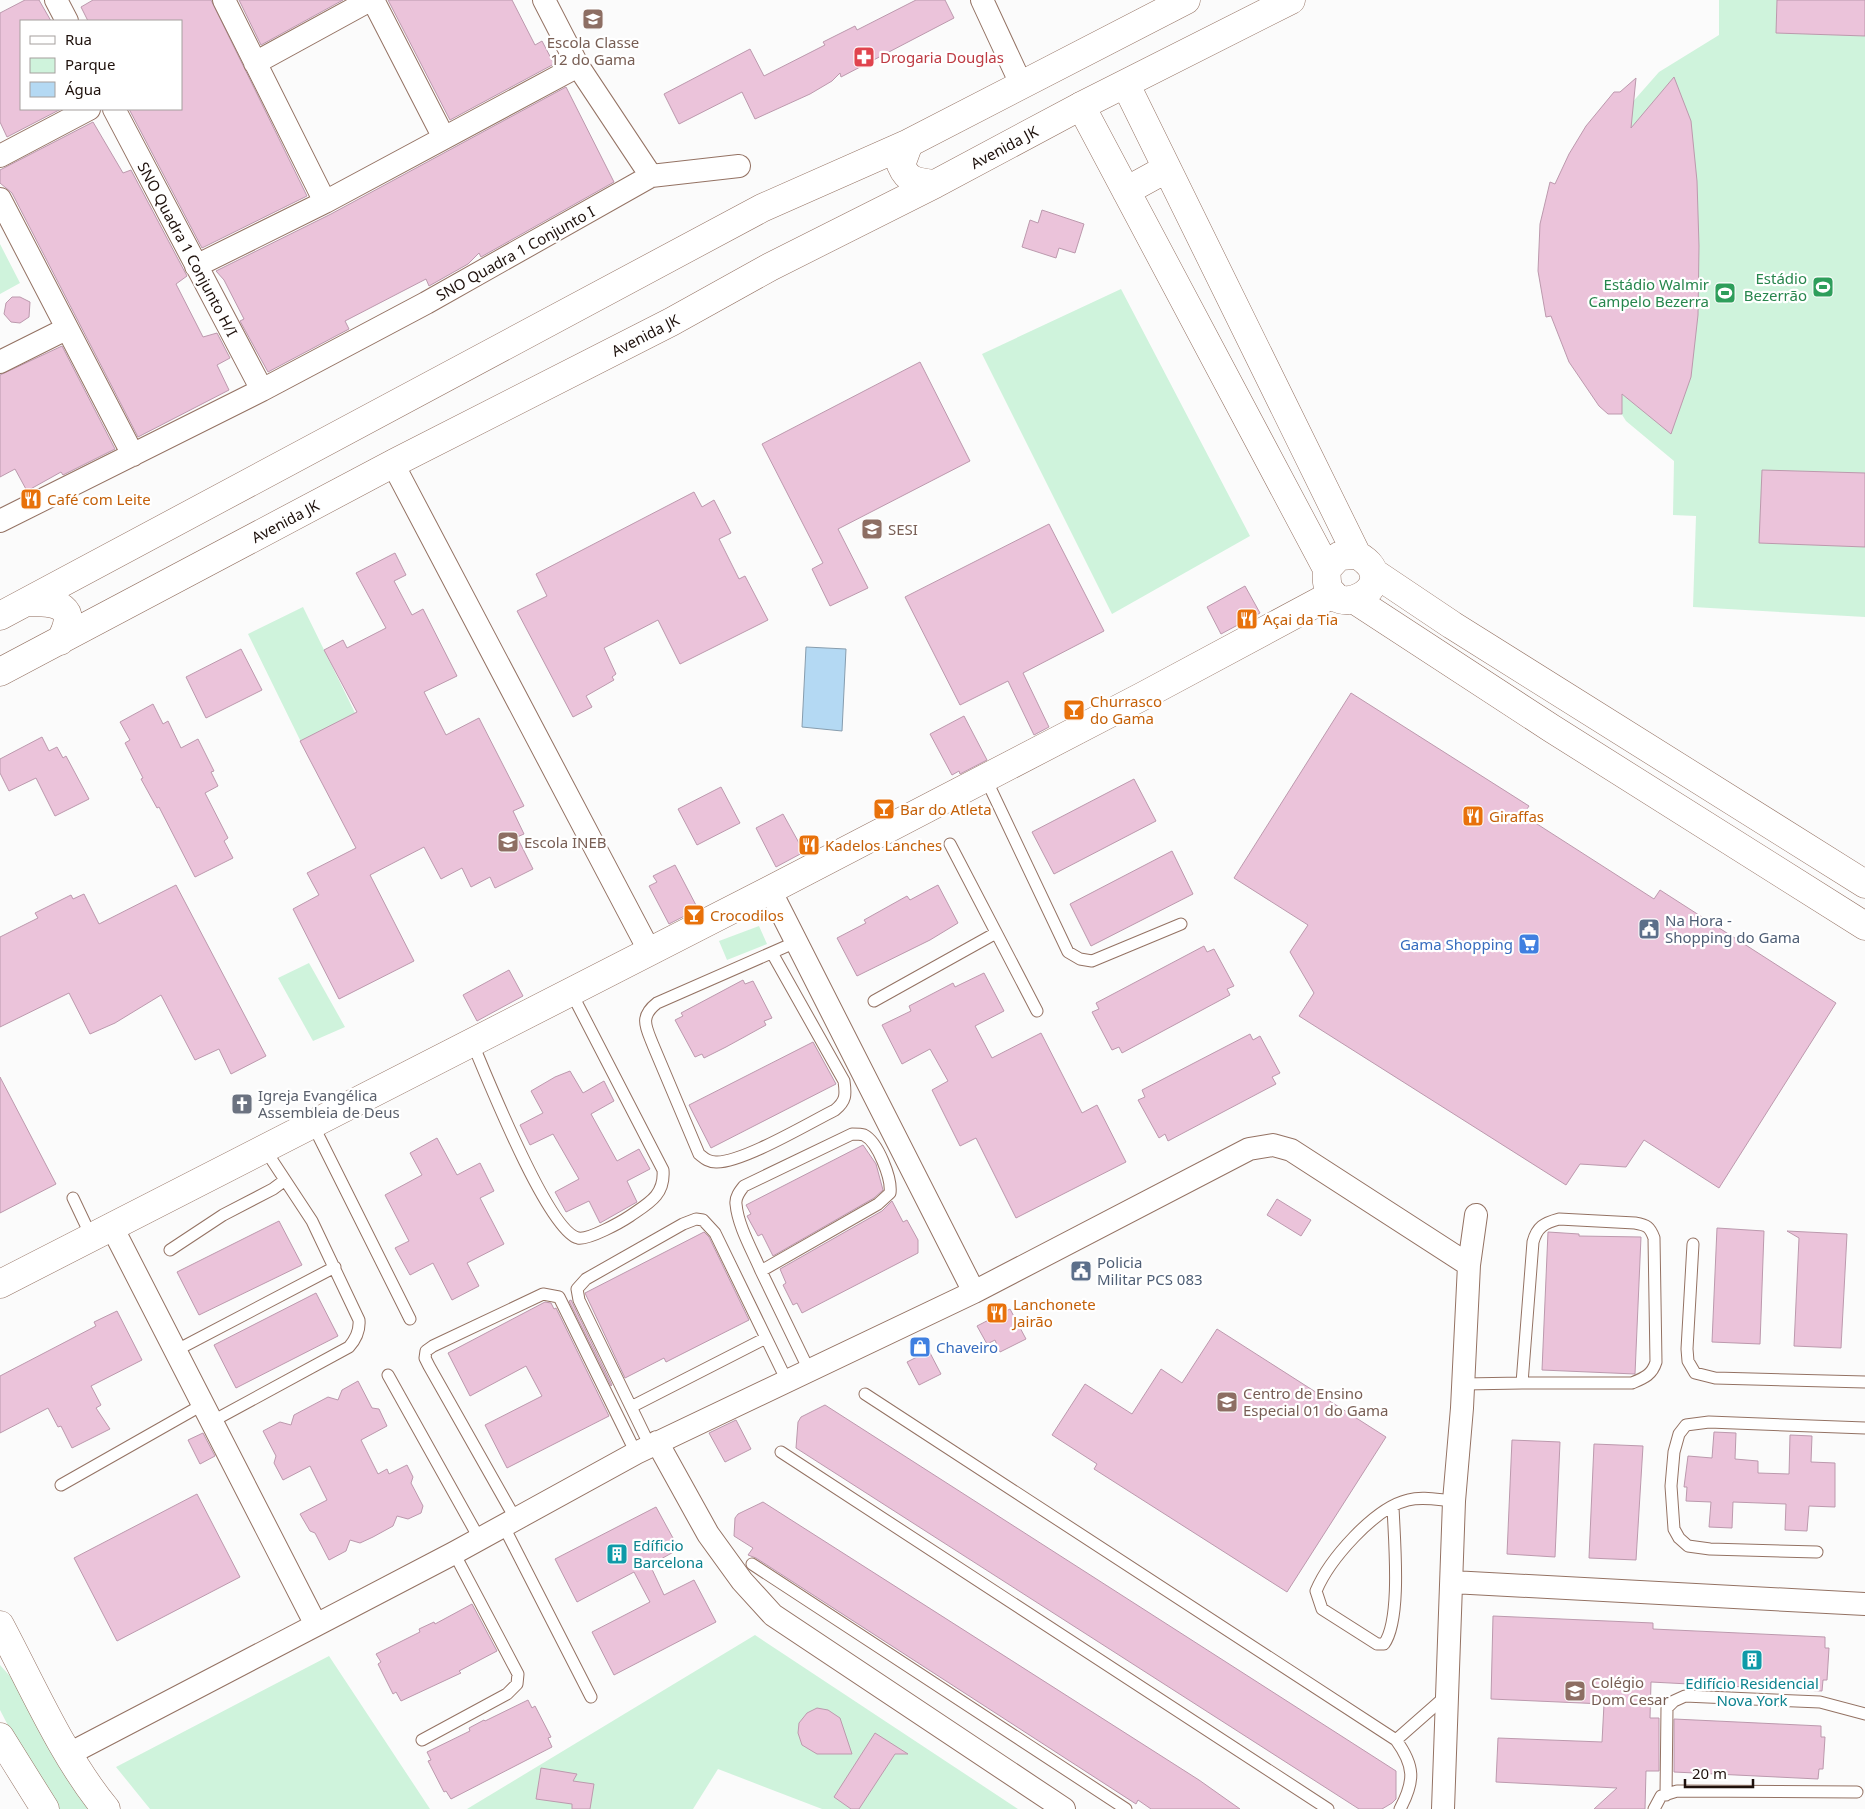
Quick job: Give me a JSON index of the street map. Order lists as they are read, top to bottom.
{
  "streets": {
    "street": ["Avenida JK", "SNO Quadra 1 Conjunto H/I", "SNO Quadra 1 Conjunto I"]
  },
  "crossings": [
    ["SNO Quadra 1 Conjunto H/I", "SNO Quadra 1 Conjunto I"]
  ],
  "places": {
    "school or university": [
      "Escola Classe 12 do Gama",
      "SESI",
      "Escola INEB",
      "Centro de Ensino Especial 01 do Gama",
      "Colégio Dom Cesar"
    ],
    "pharmacy": ["Drogaria Douglas"],
    "sports": ["Estádio Bezerrão", "Estádio Walmir Campelo Bezerra"],
    "restaurant": [
      "Café com Leite",
      "Açai da Tia",
      "Giraffas",
      "Kadelos Lanches",
      "Lanchonete Jairão"
    ],
    "bar": ["Churrasco do Gama", "Bar do Atleta", "Crocodilos"],
    "public building": ["Na Hora - Shopping do Gama", "Policia Militar PCS 083"],
    "supermarket": ["Gama Shopping"],
    "church": ["Igreja Evangélica Assembleia de Deus"],
    "shop": ["Chaveiro"],
    "building": ["Edíficio Barcelona", "Edifício Residencial Nova York"]
  },
  "legend": ["Rua", "Parque", "Água"],
  "scale_bar": "20 m"
}
